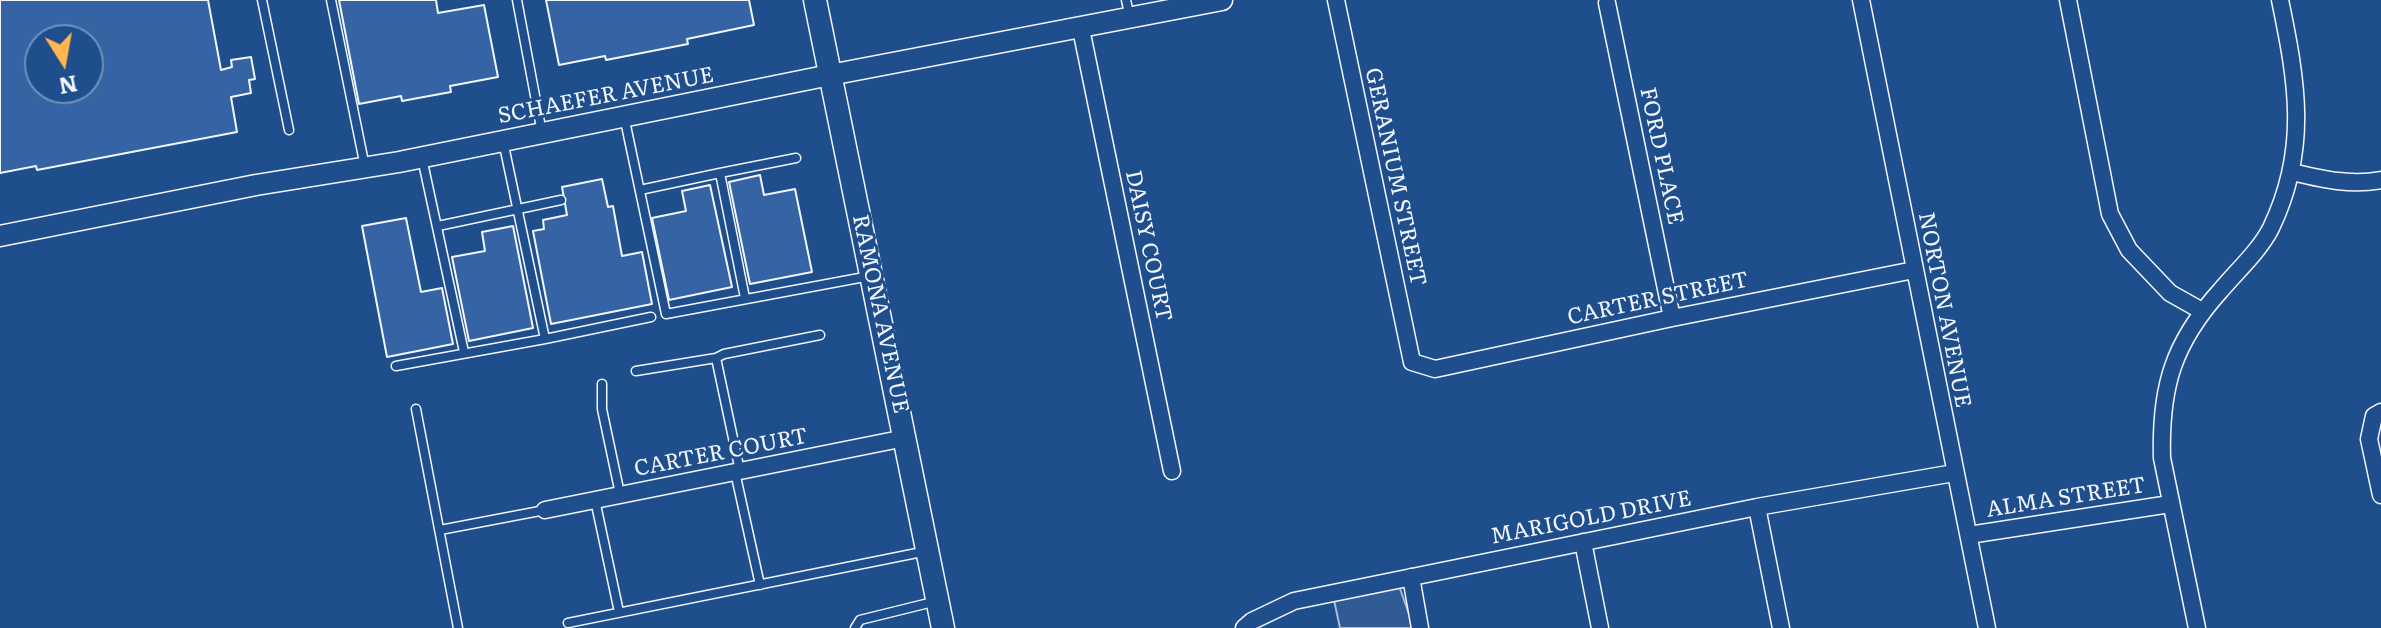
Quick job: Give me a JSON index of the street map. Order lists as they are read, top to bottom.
{
  "streets": {
    "main road": ["RAMONA AVENUE"],
    "street": [
      "SCHAEFER AVENUE",
      "FORD PLACE",
      "GERANIUM STREET",
      "DAISY COURT",
      "CARTER STREET",
      "NORTON AVENUE",
      "CARTER COURT",
      "ALMA STREET",
      "MARIGOLD DRIVE"
    ]
  },
  "crossings": [
    ["SCHAEFER AVENUE", "DAISY COURT"],
    ["SCHAEFER AVENUE", "RAMONA AVENUE"],
    ["FORD PLACE", "CARTER STREET"],
    ["GERANIUM STREET", "CARTER STREET"],
    ["CARTER STREET", "NORTON AVENUE"],
    ["NORTON AVENUE", "ALMA STREET"],
    ["NORTON AVENUE", "MARIGOLD DRIVE"],
    ["RAMONA AVENUE", "CARTER COURT"]
  ],
  "north": "bottom"
}
